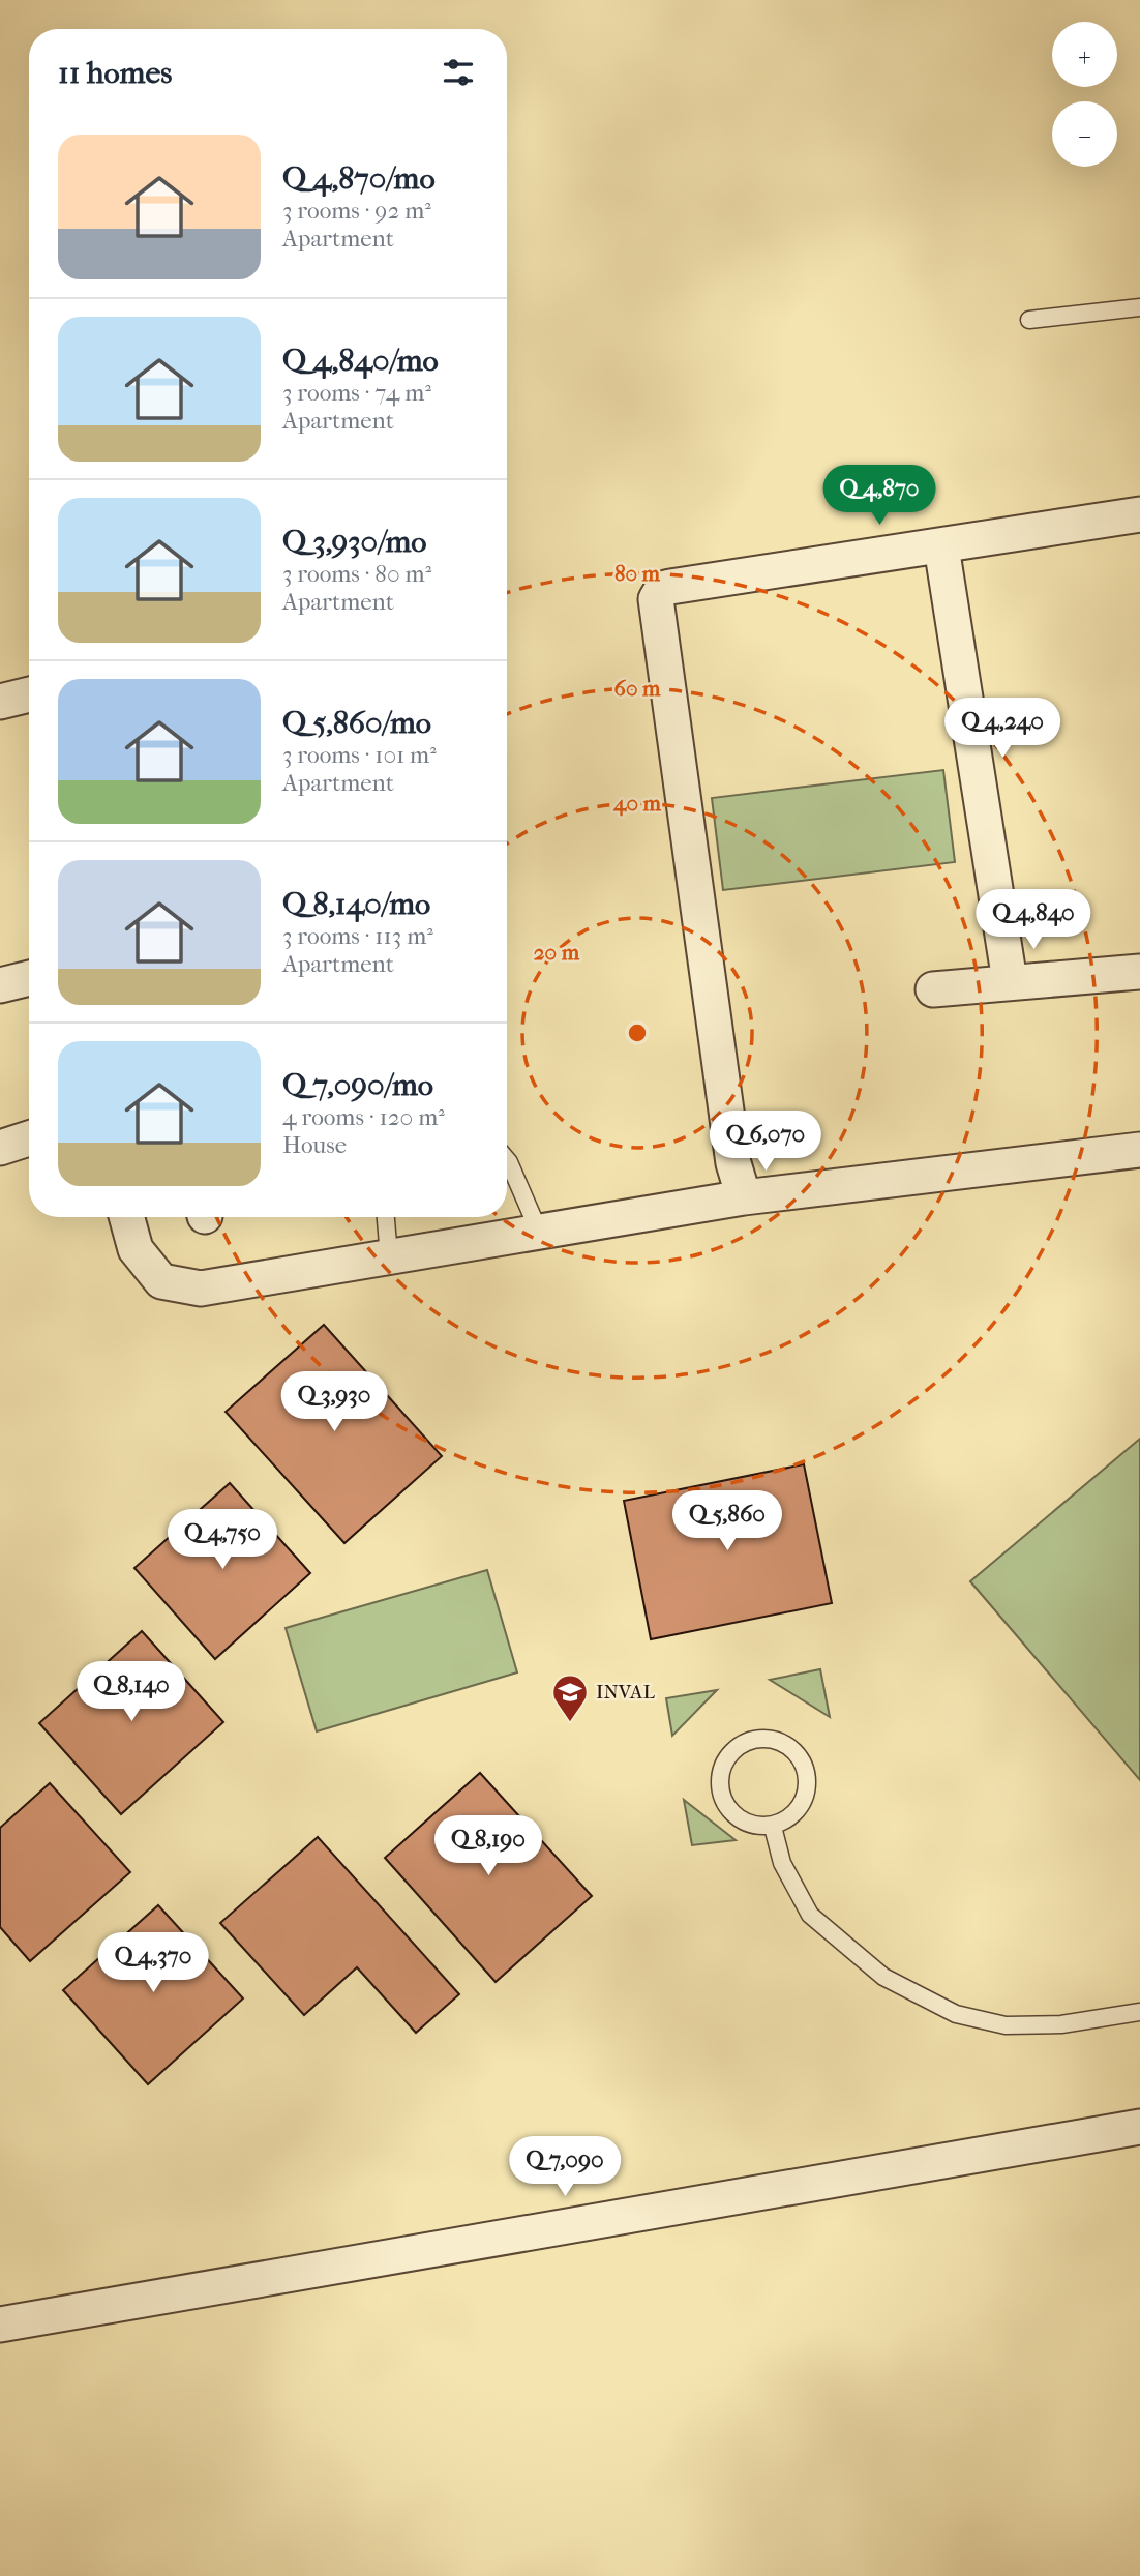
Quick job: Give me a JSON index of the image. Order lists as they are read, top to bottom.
{
  "places": {
    "school or university": ["INVAL"]
  },
  "page": {
    "map_buttons": ["+", "−"],
    "heading": "11 homes",
    "list": [
      {
        "name": "Q 4,870/mo",
        "note": "3 rooms · 92 m² · Apartment"
      },
      {
        "name": "Q 4,840/mo",
        "note": "3 rooms · 74 m² · Apartment"
      },
      {
        "name": "Q 3,930/mo",
        "note": "3 rooms · 80 m² · Apartment"
      },
      {
        "name": "Q 5,860/mo",
        "note": "3 rooms · 101 m² · Apartment"
      },
      {
        "name": "Q 8,140/mo",
        "note": "3 rooms · 113 m² · Apartment"
      },
      {
        "name": "Q 7,090/mo",
        "note": "4 rooms · 120 m² · House"
      }
    ],
    "price": [
      "Q 4,870",
      "Q 4,240",
      "Q 4,840",
      "Q 6,070",
      "Q 3,930",
      "Q 5,860",
      "Q 4,750",
      "Q 8,140",
      "Q 8,190",
      "Q 4,370",
      "Q 7,090"
    ]
  },
  "rings": [
    "80 m",
    "60 m",
    "40 m",
    "20 m"
  ]
}
